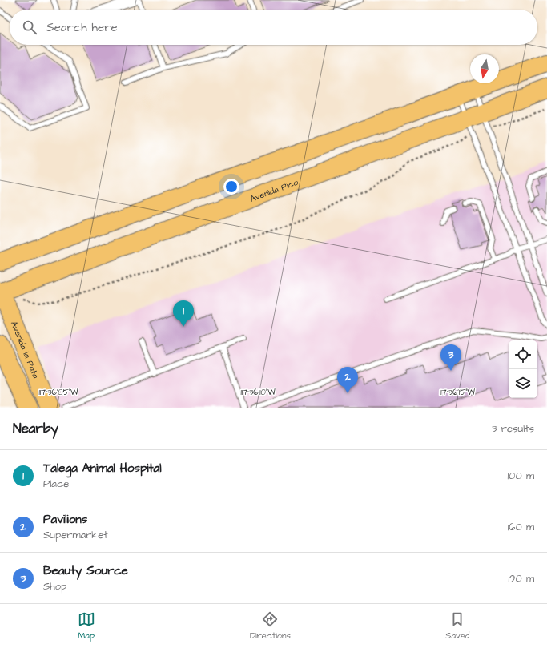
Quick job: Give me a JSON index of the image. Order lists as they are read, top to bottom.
{
  "streets": {
    "highway": ["Avenida Pico", "Avenida la Pata"]
  },
  "crossings": [
    ["Avenida Pico", "Avenida la Pata"]
  ],
  "north": "bottom",
  "page": {
    "search": "Search here",
    "pins": ["1", "3", "2"],
    "heading": ["Nearby", "3 results"],
    "list": [
      {
        "mark": "1",
        "name": "Talega Animal Hospital",
        "note": "Place",
        "value": "100 m"
      },
      {
        "mark": "2",
        "name": "Pavilions",
        "note": "Supermarket",
        "value": "160 m"
      },
      {
        "mark": "3",
        "name": "Beauty Source",
        "note": "Shop",
        "value": "190 m"
      }
    ],
    "nav": ["Map", "Directions", "Saved"]
  },
  "coordinates": ["117°36'05\"W", "117°36'10\"W", "117°36'15\"W"]
}
